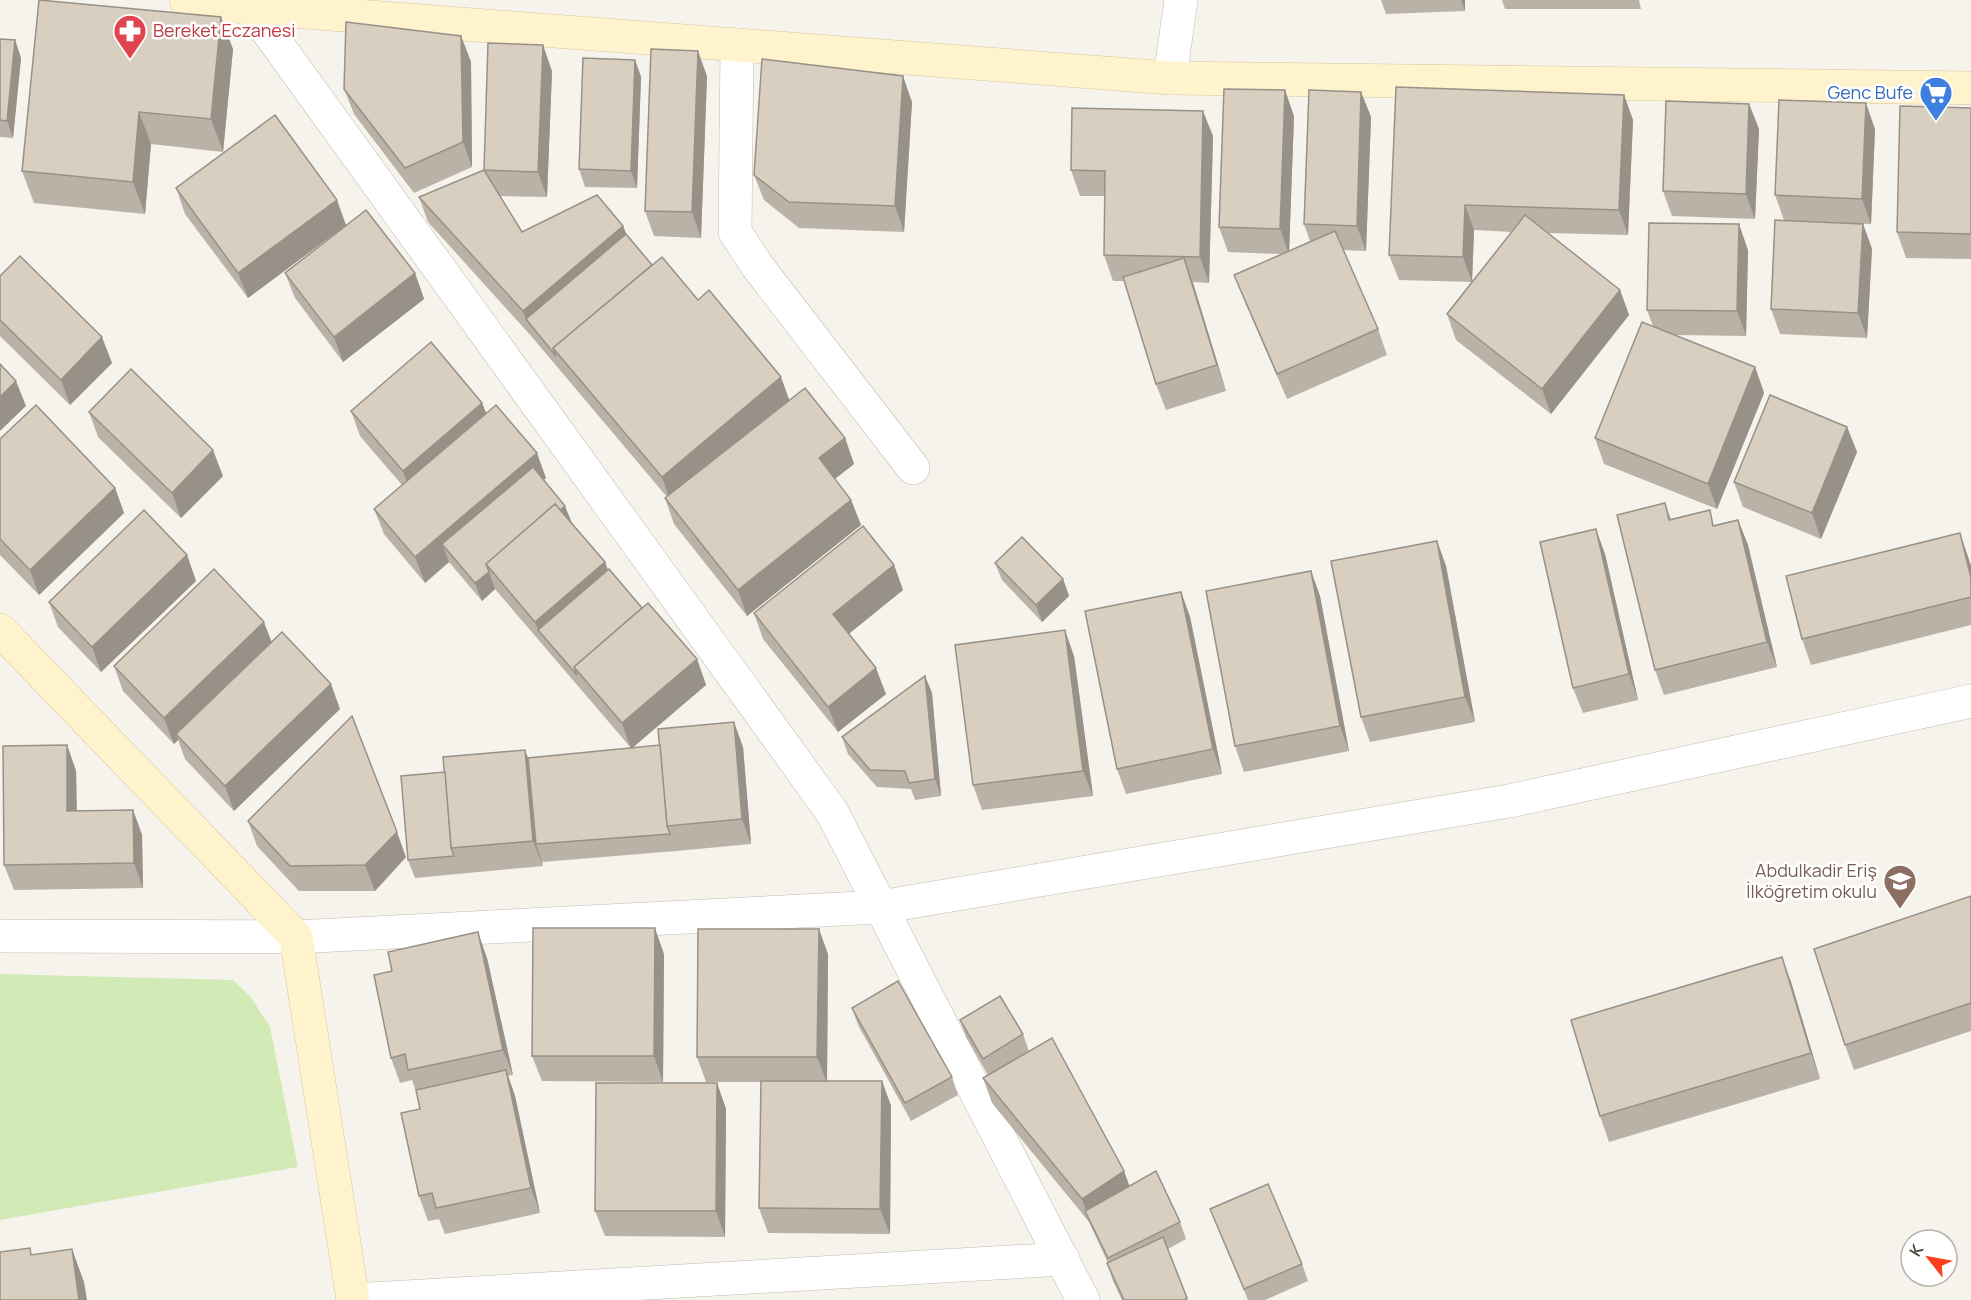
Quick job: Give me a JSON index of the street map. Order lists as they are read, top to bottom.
{
  "places": {
    "pharmacy": ["Bereket Eczanesi"],
    "supermarket": ["Genc Bufe"],
    "school or university": ["Abdulkadir Eriş İlköğretim okulu"]
  },
  "north": "top left"
}
